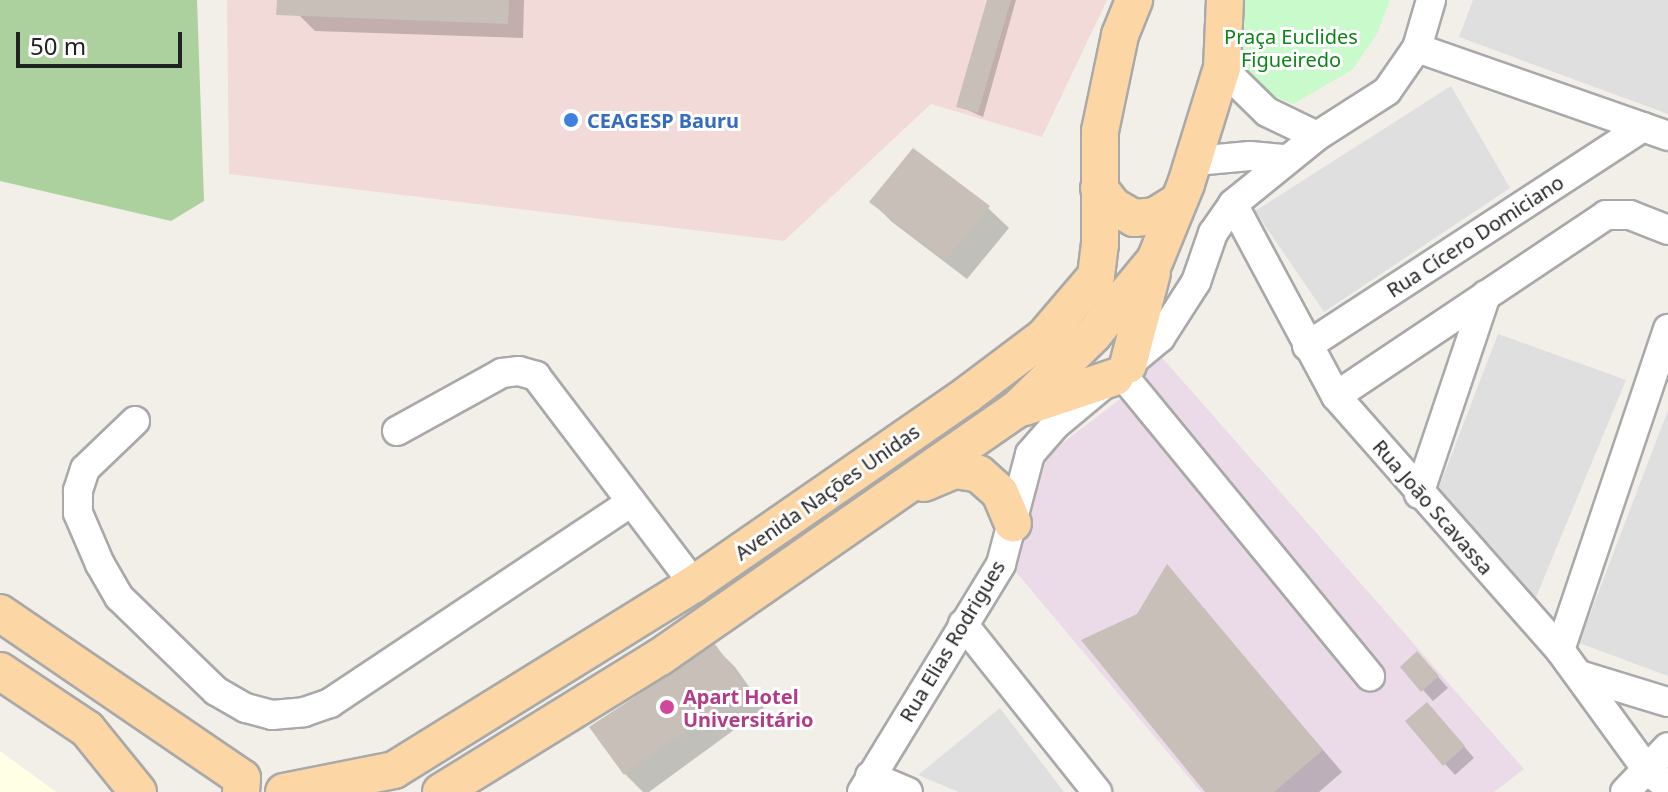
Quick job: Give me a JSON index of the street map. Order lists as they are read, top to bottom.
{
  "streets": {
    "main road": ["Avenida Nações Unidas"],
    "street": ["Rua Cícero Domiciano", "Rua João Scavassa", "Rua Elias Rodrigues"]
  },
  "crossings": [
    ["Rua Cícero Domiciano", "Rua João Scavassa"],
    ["Rua João Scavassa", "Rua Elias Rodrigues"]
  ],
  "parks": ["Praça Euclides Figueiredo"],
  "places": ["CEAGESP Bauru", "Apart Hotel Universitário"],
  "scale_bar": "50 m"
}
